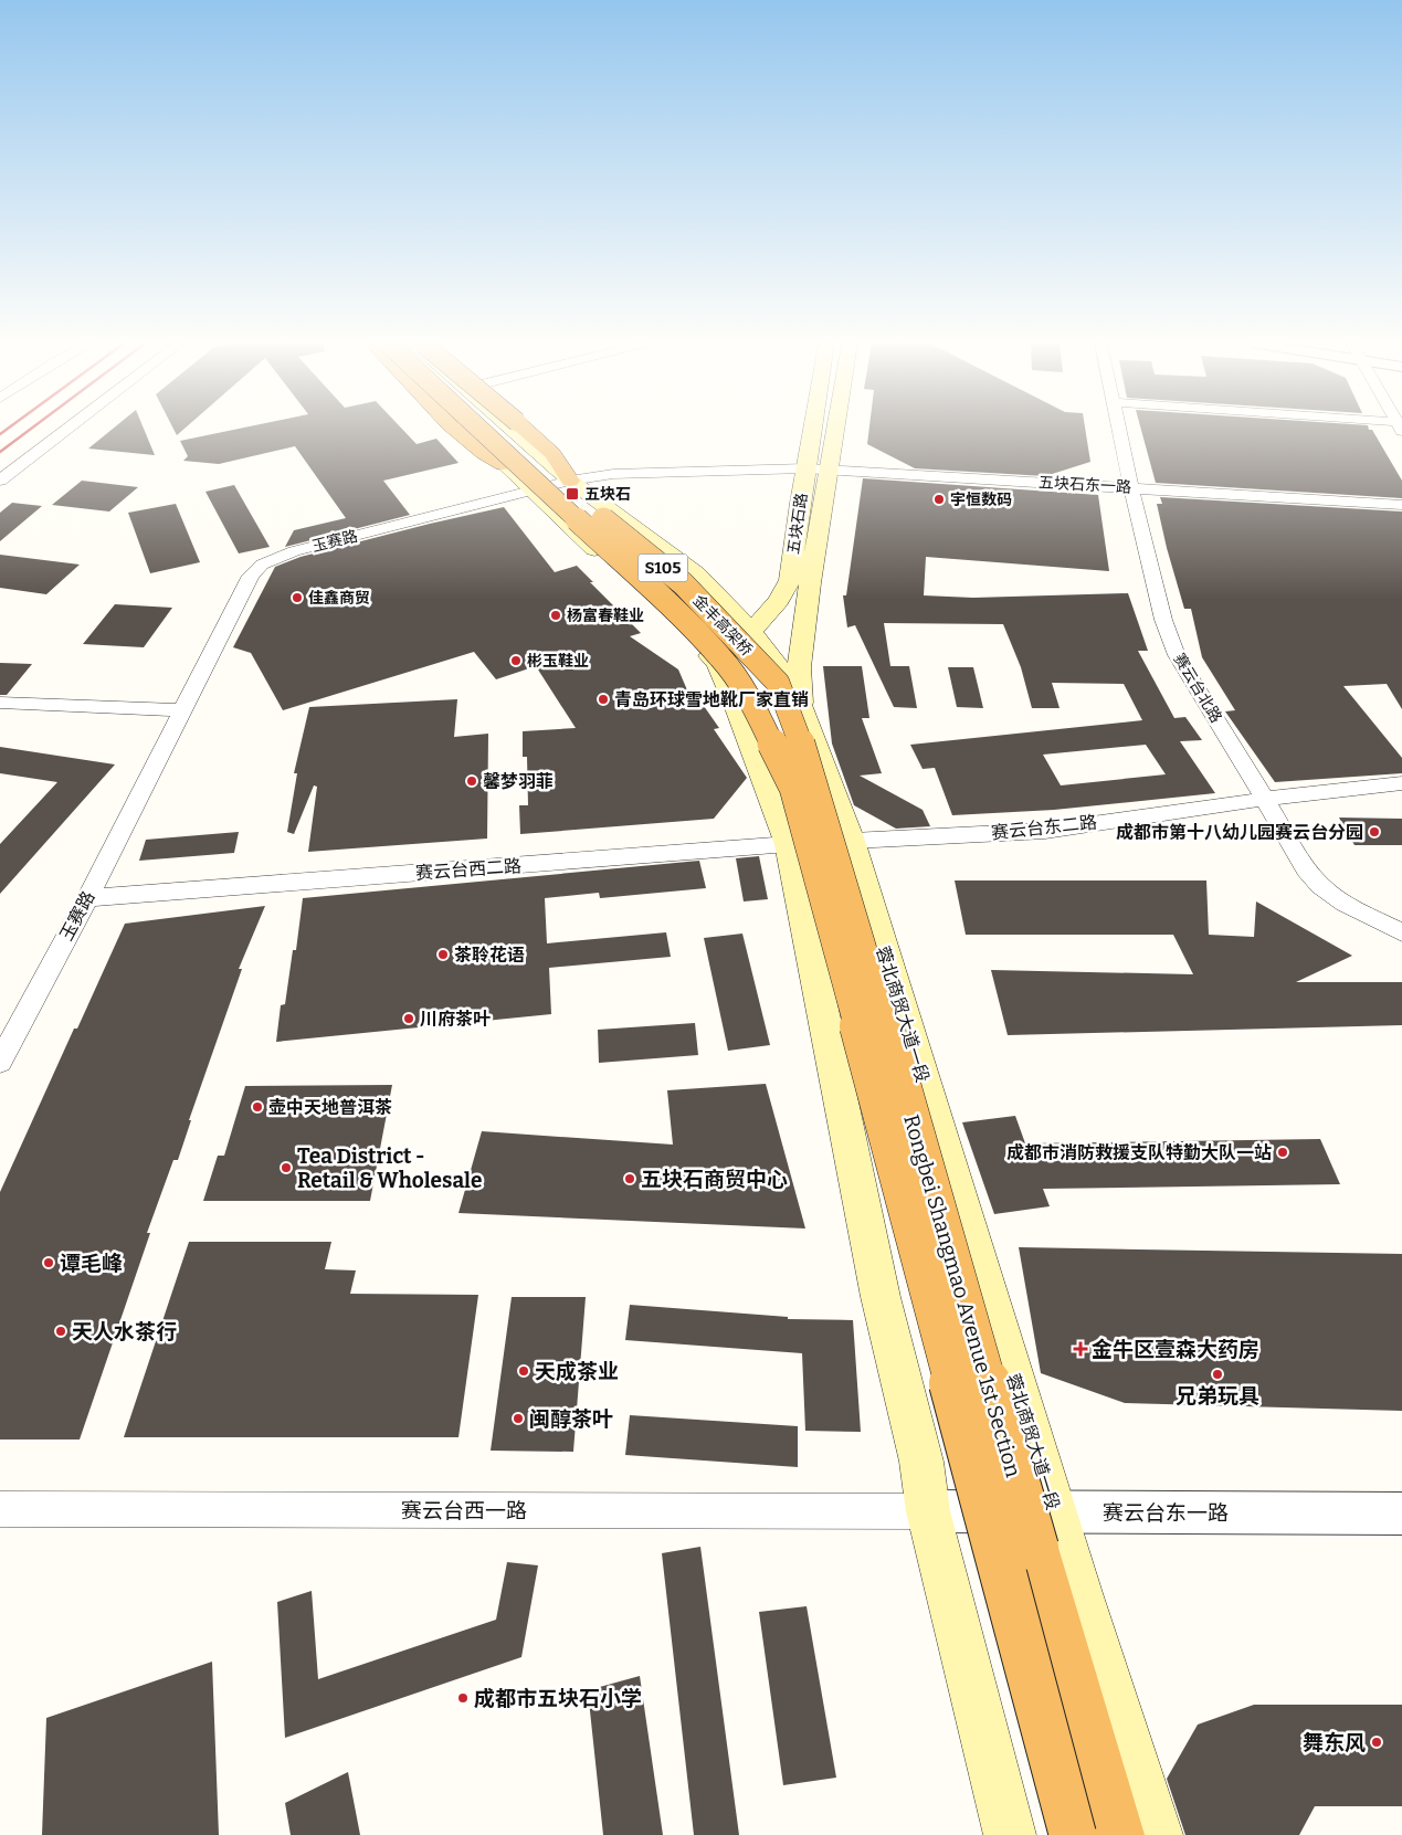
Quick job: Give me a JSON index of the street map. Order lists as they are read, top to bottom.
{
  "streets": {
    "highway": ["S105", "金丰高架桥", "Rongbei Shangmao Avenue 1st Section"],
    "main road": ["五块石路", "蓉北商贸大道一段"],
    "street": [
      "五块石东一路",
      "玉赛路",
      "赛云台北路",
      "赛云台东二路",
      "赛云台西二路",
      "赛云台西一路",
      "赛云台东一路"
    ]
  },
  "crossings": [
    ["五块石东一路", "五块石路"],
    ["五块石东一路", "玉赛路"],
    ["五块石东一路", "赛云台北路"],
    ["玉赛路", "赛云台西二路"],
    ["金丰高架桥", "赛云台东二路"],
    ["金丰高架桥", "赛云台西二路"],
    ["金丰高架桥", "Rongbei Shangmao Avenue 1st Section"],
    ["赛云台北路", "赛云台东二路"],
    ["赛云台东二路", "赛云台西二路"],
    ["赛云台东二路", "Rongbei Shangmao Avenue 1st Section"],
    ["赛云台西二路", "Rongbei Shangmao Avenue 1st Section"],
    ["蓉北商贸大道一段", "Rongbei Shangmao Avenue 1st Section"],
    ["蓉北商贸大道一段", "赛云台东一路"],
    ["Rongbei Shangmao Avenue 1st Section", "赛云台东一路"],
    ["赛云台西一路", "赛云台东一路"]
  ],
  "places": {
    "transit": ["五块石"],
    "other": [
      "宇恒数码",
      "佳鑫商贸",
      "杨富春鞋业",
      "彬玉鞋业",
      "青岛环球雪地靴厂家直销",
      "馨梦羽菲",
      "成都市第十八幼儿园赛云台分园",
      "茶聆花语",
      "川府茶叶",
      "壶中天地普洱茶",
      "成都市消防救援支队特勤大队一站",
      "Tea District - Retail & Wholesale",
      "五块石商贸中心",
      "谭毛峰",
      "天人水茶行",
      "天成茶业",
      "兄弟玩具",
      "闽醇茶叶",
      "成都市五块石小学",
      "舞东风"
    ],
    "health": ["金牛区壹森大药房"]
  }
}
